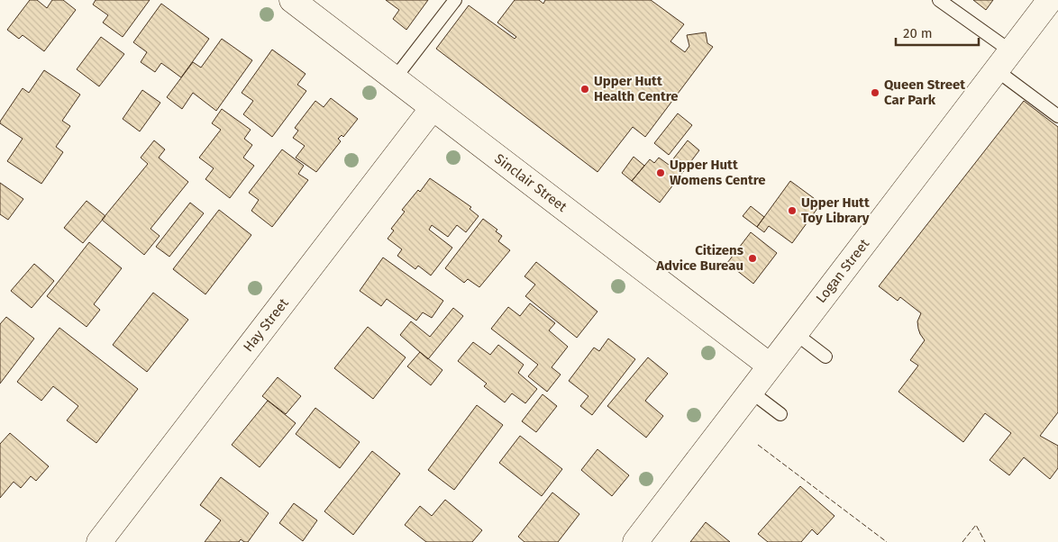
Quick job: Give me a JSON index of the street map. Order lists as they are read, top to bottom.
{
  "streets": {
    "street": ["Sinclair Street", "Logan Street", "Hay Street"]
  },
  "crossings": [
    ["Sinclair Street", "Logan Street"],
    ["Sinclair Street", "Hay Street"]
  ],
  "places": [
    "Upper Hutt Health Centre",
    "Queen Street Car Park",
    "Upper Hutt Womens Centre",
    "Upper Hutt Toy Library",
    "Citizens Advice Bureau"
  ],
  "scale_bar": "20 m"
}
